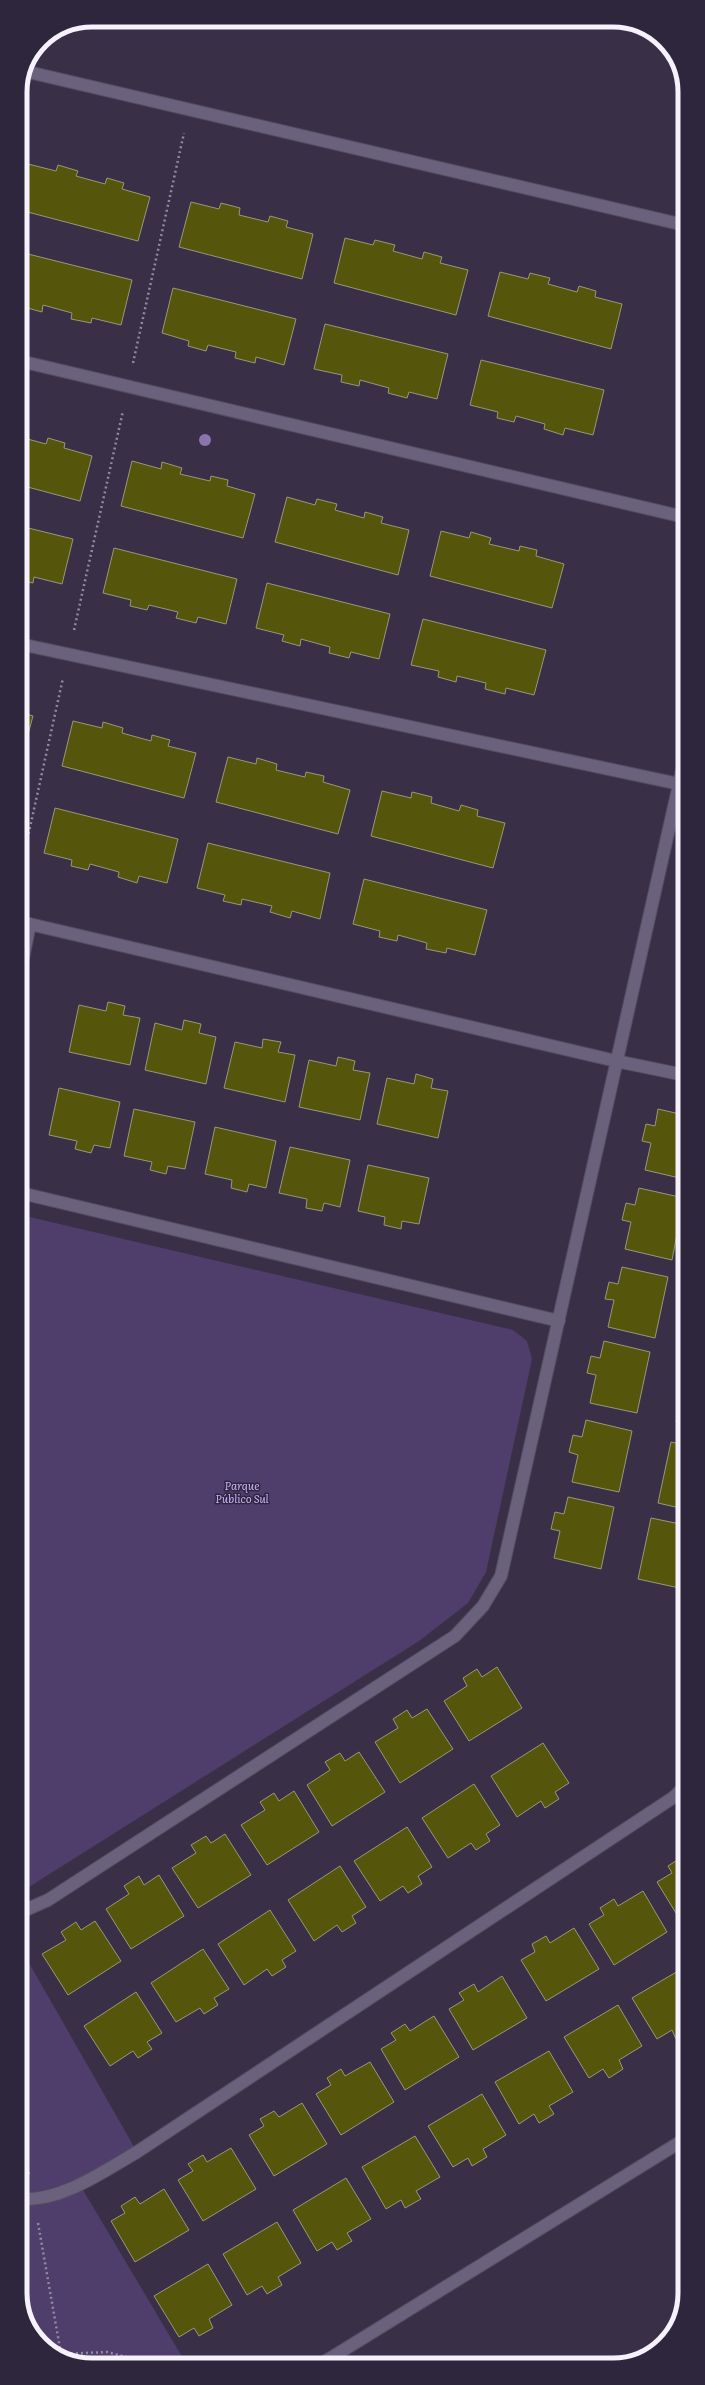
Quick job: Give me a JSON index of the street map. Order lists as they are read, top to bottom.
{
  "parks": ["Parque Público Sul"]
}
